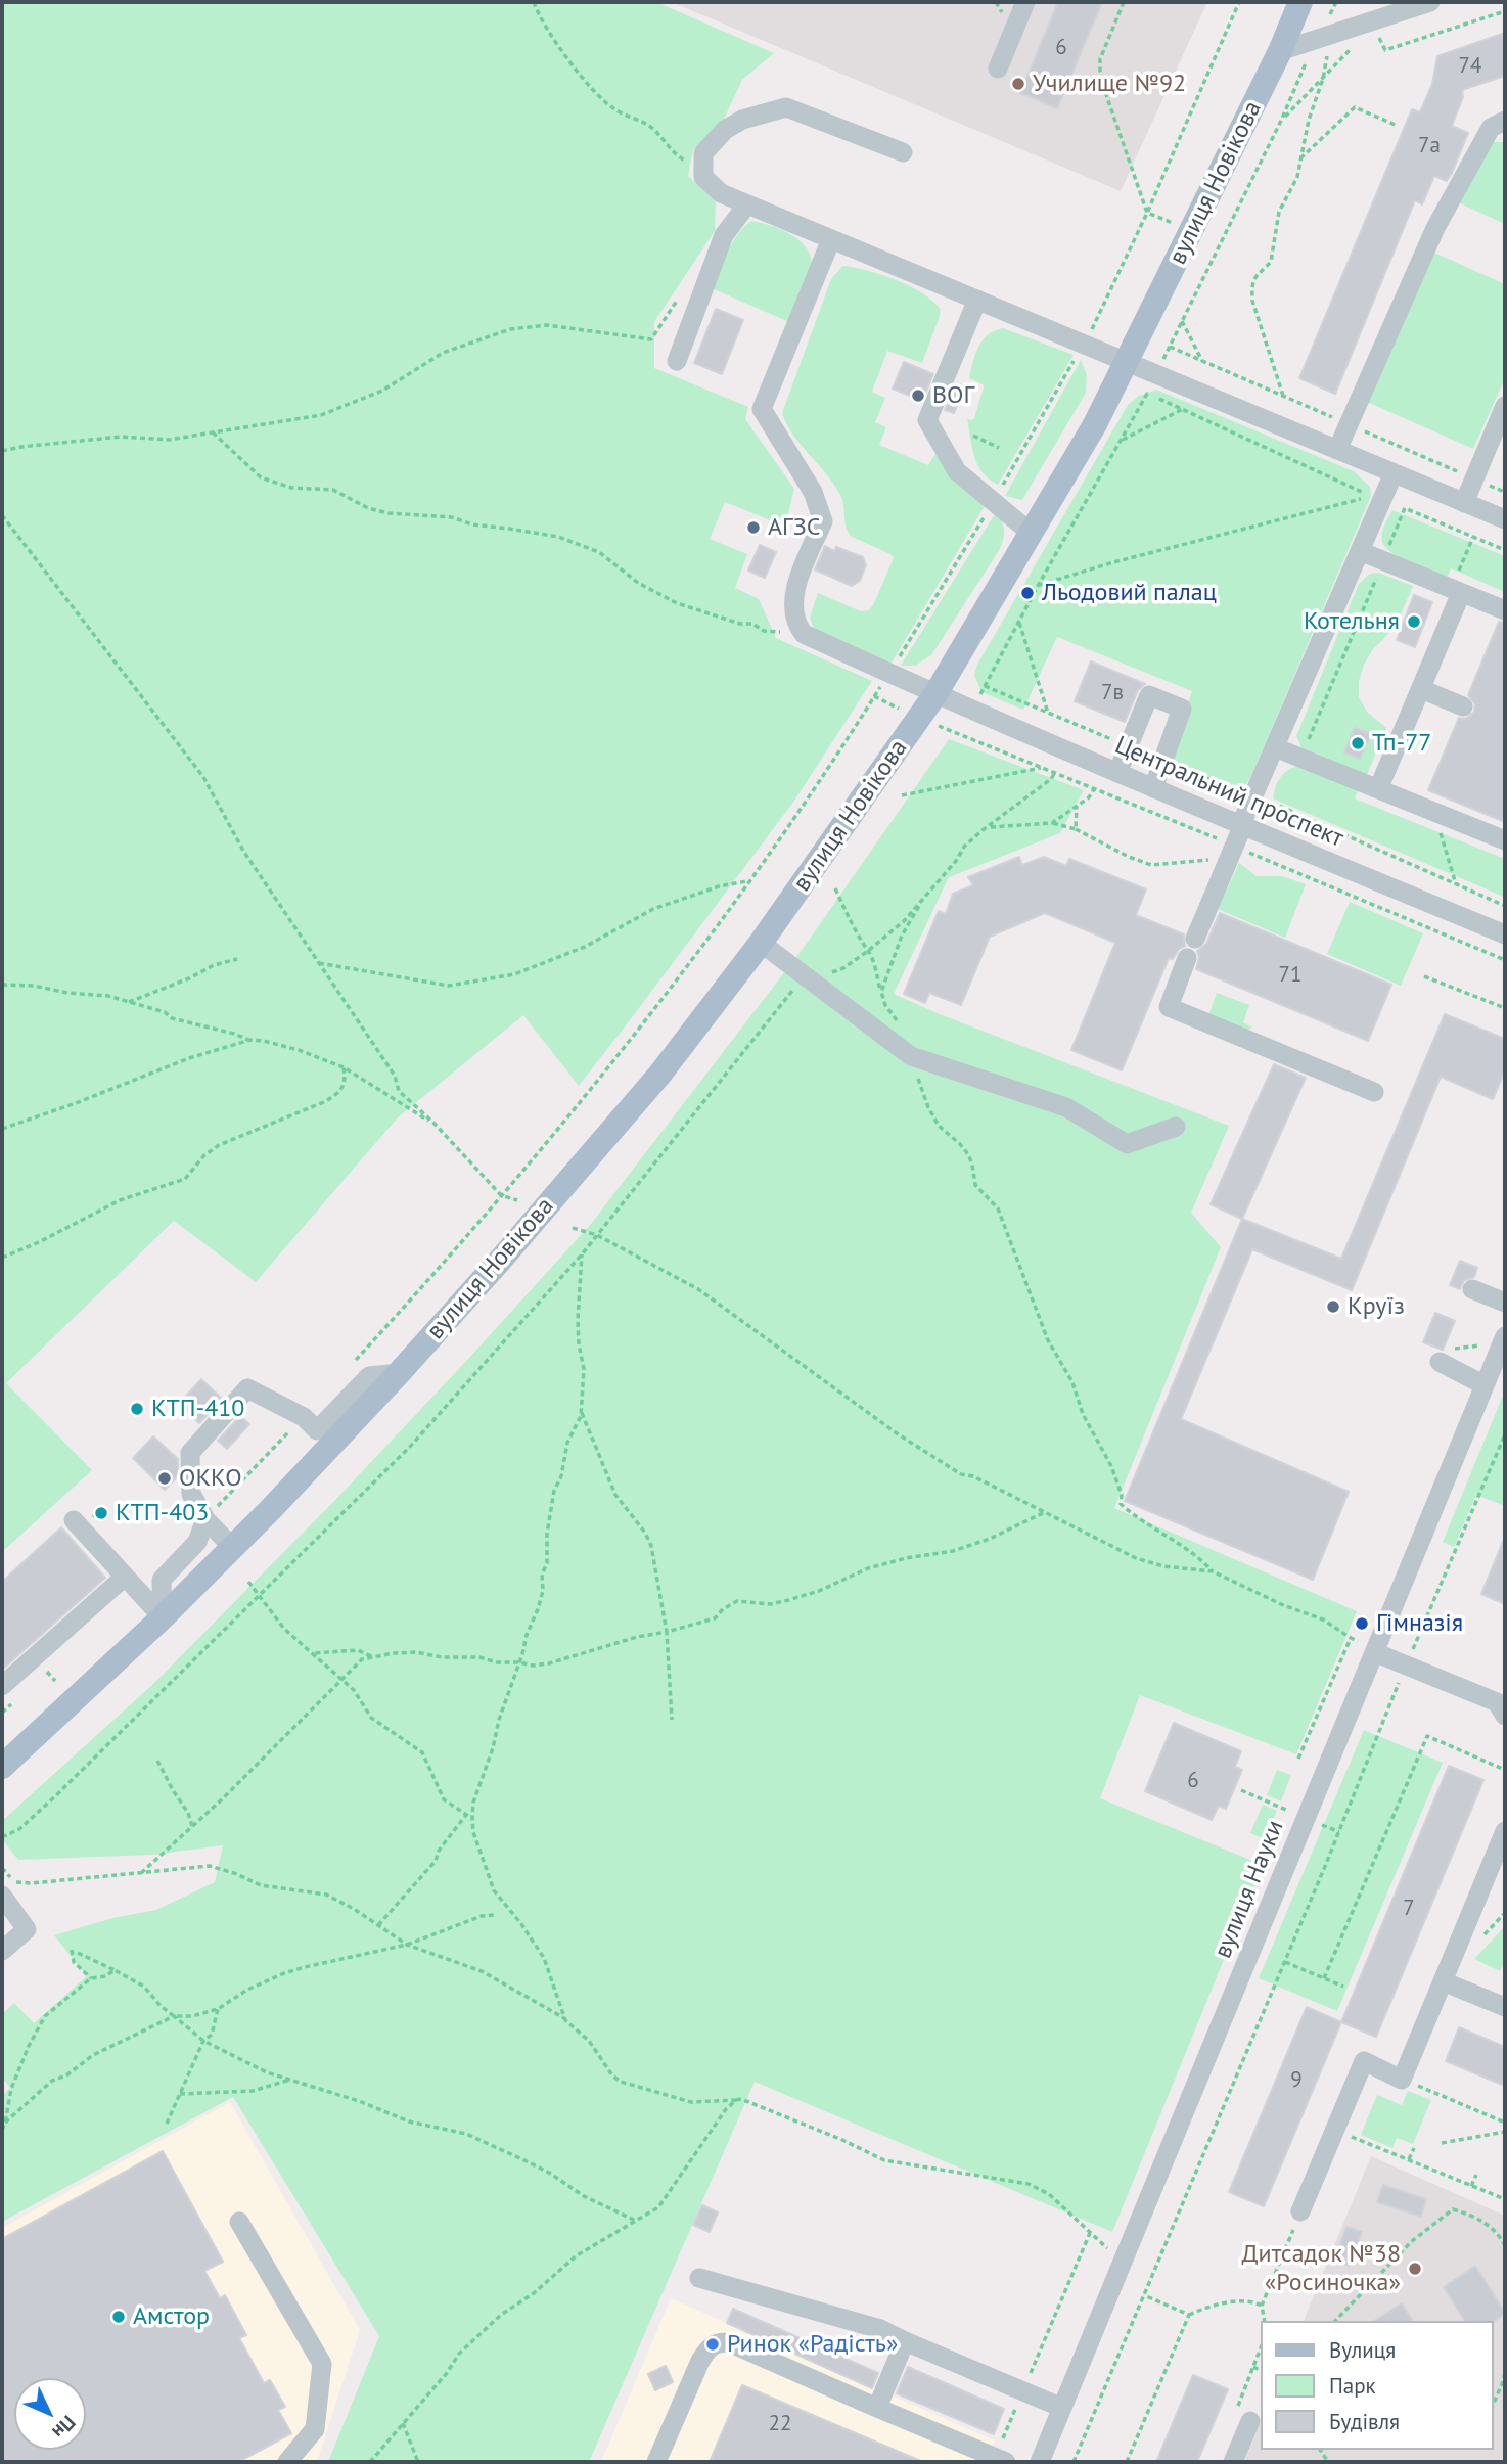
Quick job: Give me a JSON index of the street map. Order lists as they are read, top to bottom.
{
  "streets": {
    "main road": ["вулиця Новікова"],
    "street": ["Центральний проспект", "вулиця Науки"]
  },
  "crossings": [
    ["вулиця Новікова", "Центральний проспект"]
  ],
  "places": [
    "Училище №92",
    "ВОГ",
    "АГЗС",
    "Льодовий палац",
    "Котельня",
    "Тп-77",
    "Круїз",
    "КТП-410",
    "ОККО",
    "КТП-403",
    "Гімназія",
    "Дитсадок №38 «Росиночка»",
    "Амстор",
    "Ринок «Радість»"
  ],
  "house_numbers": [
    "6",
    "74",
    "7а",
    "7в",
    "71",
    "6",
    "7",
    "9",
    "22"
  ],
  "legend": ["Вулиця", "Парк", "Будівля"],
  "north": "bottom right"
}
